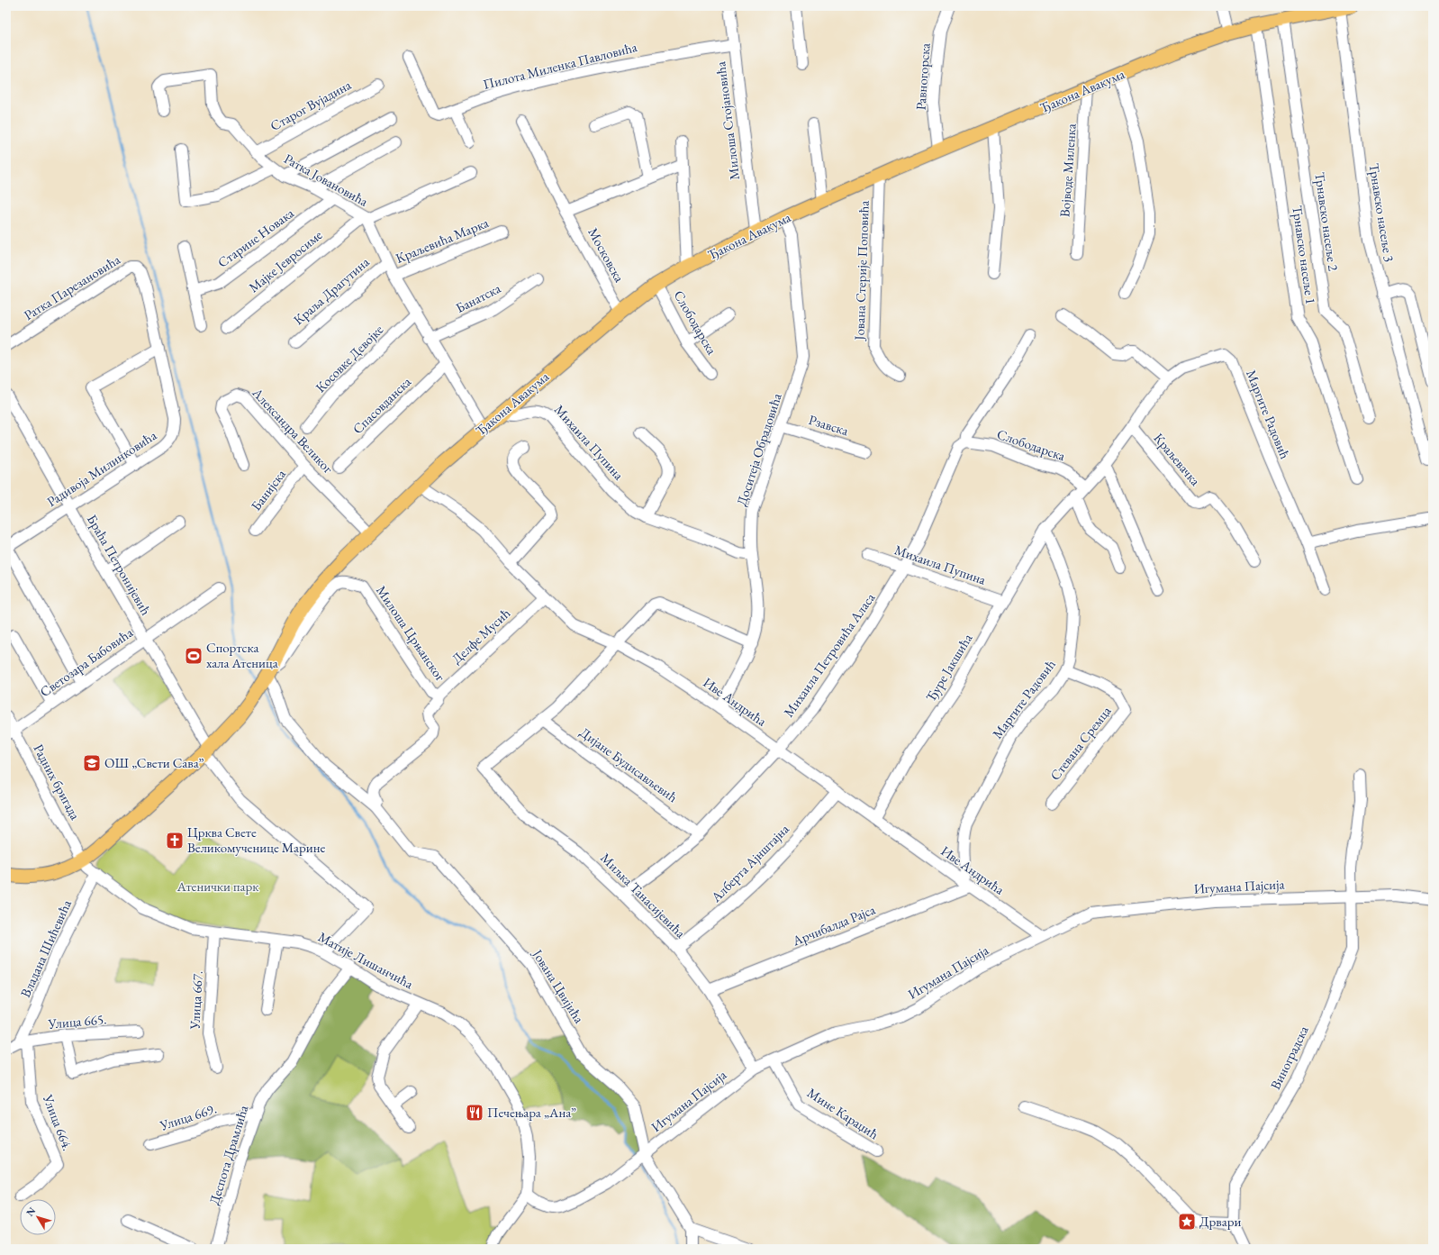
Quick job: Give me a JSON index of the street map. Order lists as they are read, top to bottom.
{
  "streets": {
    "main road": ["Ђакона Авакума"],
    "street": [
      "Пилота Миленка Павловића",
      "Равногорска",
      "Старог Вујадина",
      "Милоша Стојановића",
      "Војводе Миленка",
      "Ратка Јовановића",
      "Трнавско насеље 3",
      "Трнавско насеље 2",
      "Старине Новака",
      "Краљевића Марка",
      "Московска",
      "Трнавско насеље 1",
      "Мајке Јевросиме",
      "Јована Стерије Поповића",
      "Ратка Парезановића",
      "Краља Драгутина",
      "Банатска",
      "Слободарска",
      "Косовке Девојке",
      "Спасовданска",
      "Маргите Радовић",
      "Рзавска",
      "Александра Великог",
      "Михаила Пупина",
      "Доситеја Обрадовића",
      "Краљевачка",
      "Радивоја Милинковића",
      "Банијска",
      "Браћа Петронијевић",
      "Милоша Црњанског",
      "Делфе Мусић",
      "Михаила Петровића Аласа",
      "Светозара Бабовића",
      "Ђуре Јакшића",
      "Иве Андрића",
      "Стевана Сремца",
      "Дијане Будисављевић",
      "Радних бригада",
      "Алберта Ајнштајна",
      "Игумана Пајсија",
      "Миљка Танасијевића",
      "Арчибалда Рајса",
      "Владана Шићевића",
      "Матије Лишанчића",
      "Јована Цвијића",
      "Улица 667.",
      "Улица 665.",
      "Виноградска",
      "Мине Караџић",
      "Улица 669.",
      "Улица 664.",
      "Деспота Драмлића"
    ]
  },
  "crossings": [
    ["Пилота Миленка Павловића", "Милоша Стојановића"],
    ["Равногорска", "Ђакона Авакума"],
    ["Ђакона Авакума", "Милоша Стојановића"],
    ["Ђакона Авакума", "Војводе Миленка"],
    ["Ђакона Авакума", "Ратка Јовановића"],
    ["Ђакона Авакума", "Трнавско насеље 3"],
    ["Ђакона Авакума", "Трнавско насеље 2"],
    ["Ђакона Авакума", "Московска"],
    ["Ђакона Авакума", "Трнавско насеље 1"],
    ["Ђакона Авакума", "Јована Стерије Поповића"],
    ["Ђакона Авакума", "Слободарска"],
    ["Ђакона Авакума", "Александра Великог"],
    ["Ђакона Авакума", "Михаила Пупина"],
    ["Ђакона Авакума", "Доситеја Обрадовића"],
    ["Ђакона Авакума", "Браћа Петронијевић"],
    ["Ђакона Авакума", "Милоша Црњанског"],
    ["Ђакона Авакума", "Иве Андрића"],
    ["Ђакона Авакума", "Радних бригада"],
    ["Ђакона Авакума", "Матије Лишанчића"],
    ["Ђакона Авакума", "Јована Цвијића"],
    ["Старог Вујадина", "Ратка Јовановића"],
    ["Ратка Јовановића", "Старине Новака"],
    ["Ратка Јовановића", "Краљевића Марка"],
    ["Ратка Јовановића", "Мајке Јевросиме"],
    ["Ратка Јовановића", "Краља Драгутина"],
    ["Ратка Јовановића", "Банатска"],
    ["Ратка Јовановића", "Косовке Девојке"],
    ["Ратка Јовановића", "Спасовданска"],
    ["Ратка Парезановића", "Радивоја Милинковића"],
    ["Слободарска", "Маргите Радовић"],
    ["Слободарска", "Михаила Петровића Аласа"],
    ["Маргите Радовић", "Краљевачка"],
    ["Маргите Радовић", "Ђуре Јакшића"],
    ["Маргите Радовић", "Иве Андрића"],
    ["Маргите Радовић", "Стевана Сремца"],
    ["Маргите Радовић", "Арчибалда Рајса"],
    ["Рзавска", "Доситеја Обрадовића"],
    ["Александра Великог", "Банијска"],
    ["Михаила Пупина", "Доситеја Обрадовића"],
    ["Михаила Пупина", "Михаила Петровића Аласа"],
    ["Михаила Пупина", "Ђуре Јакшића"],
    ["Доситеја Обрадовића", "Иве Андрића"],
    ["Радивоја Милинковића", "Браћа Петронијевић"],
    ["Браћа Петронијевић", "Светозара Бабовића"],
    ["Браћа Петронијевић", "Матије Лишанчића"],
    ["Милоша Црњанског", "Делфе Мусић"],
    ["Милоша Црњанског", "Јована Цвијића"],
    ["Делфе Мусић", "Иве Андрића"],
    ["Михаила Петровића Аласа", "Иве Андрића"],
    ["Михаила Петровића Аласа", "Дијане Будисављевић"],
    ["Михаила Петровића Аласа", "Миљка Танасијевића"],
    ["Светозара Бабовића", "Радних бригада"],
    ["Ђуре Јакшића", "Иве Андрића"],
    ["Иве Андрића", "Алберта Ајнштајна"],
    ["Иве Андрића", "Игумана Пајсија"],
    ["Иве Андрића", "Арчибалда Рајса"],
    ["Дијане Будисављевић", "Миљка Танасијевића"],
    ["Радних бригада", "Матије Лишанчића"],
    ["Алберта Ајнштајна", "Миљка Танасијевића"],
    ["Игумана Пајсија", "Миљка Танасијевића"],
    ["Игумана Пајсија", "Матије Лишанчића"],
    ["Игумана Пајсија", "Јована Цвијића"],
    ["Игумана Пајсија", "Виноградска"],
    ["Игумана Пајсија", "Мине Караџић"],
    ["Миљка Танасијевића", "Арчибалда Рајса"],
    ["Владана Шићевића", "Матије Лишанчића"],
    ["Владана Шићевића", "Улица 665."],
    ["Владана Шићевића", "Улица 664."],
    ["Матије Лишанчића", "Улица 667."],
    ["Матије Лишанчића", "Деспота Драмлића"],
    ["Улица 665.", "Улица 664."],
    ["Улица 669.", "Деспота Драмлића"]
  ],
  "parks": ["Атенички парк"],
  "places": {
    "sports": ["Спортска хала Атеница"],
    "school or university": ["ОШ „Свети Сава”"],
    "church": ["Црква Свете Великомученице Марине"],
    "restaurant": ["Печењара „Ана”"],
    "place": ["Дрвари"]
  },
  "north": "top left"
}
